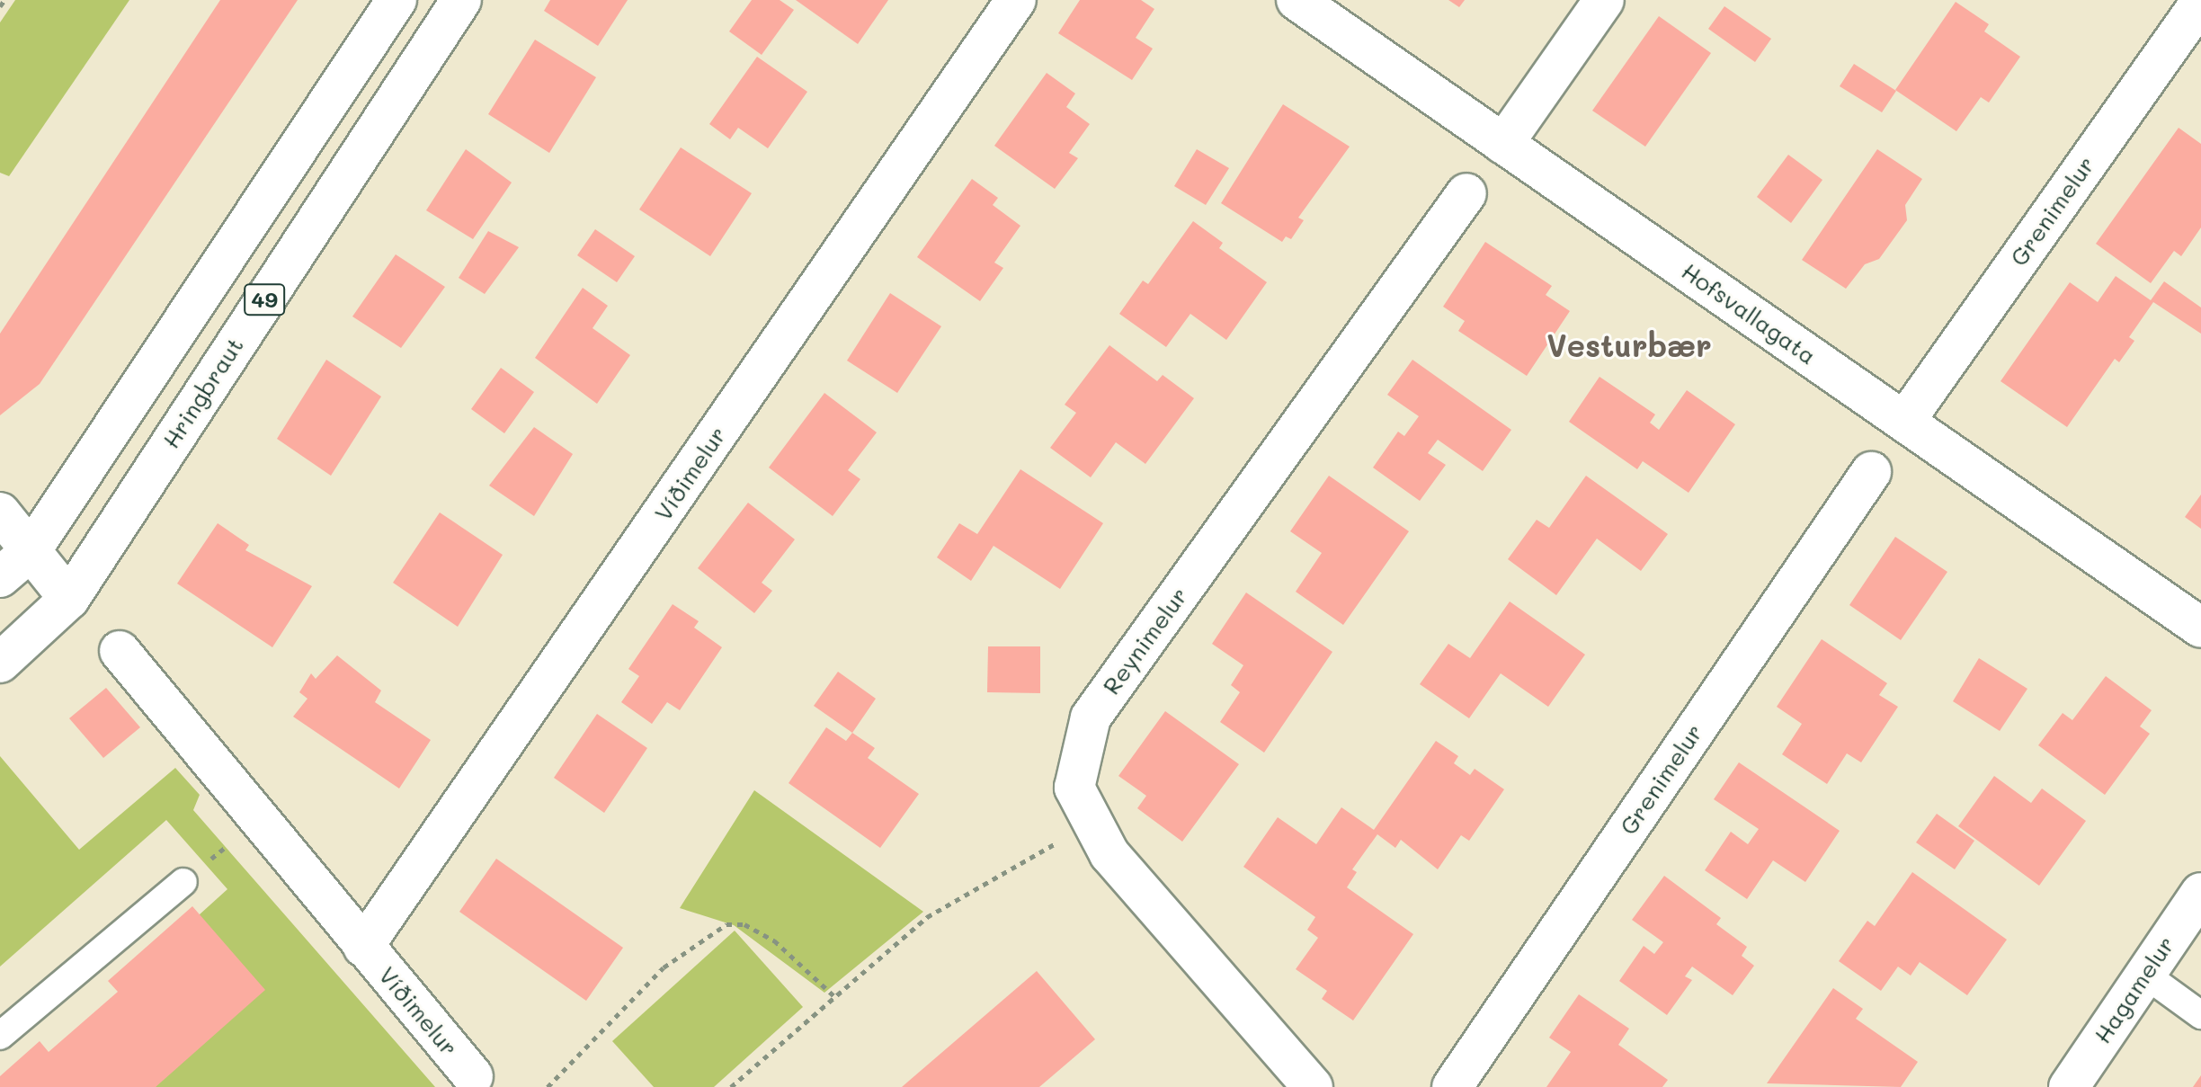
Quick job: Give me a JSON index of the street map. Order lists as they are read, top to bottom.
{
  "streets": {
    "street": [
      "Grenimelur",
      "49",
      "Hofsvallagata",
      "Hringbraut",
      "Víðimelur",
      "Reynimelur",
      "Hagamelur"
    ]
  },
  "crossings": [
    ["Grenimelur", "Hofsvallagata"]
  ],
  "districts": ["Vesturbær"]
}
